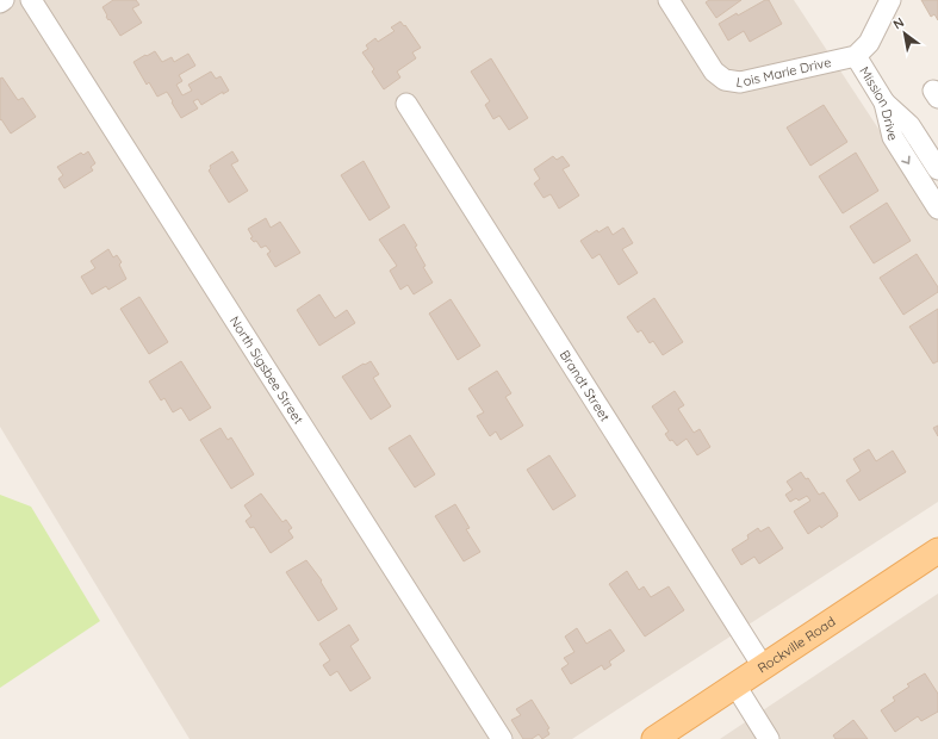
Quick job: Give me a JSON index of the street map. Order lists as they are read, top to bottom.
{
  "streets": {
    "main road": ["Rockville Road"],
    "street": [
      "Lois Marie Drive",
      "Mission Drive",
      "North Sigsbee Street",
      "Brandt Street"
    ]
  },
  "crossings": [
    ["Lois Marie Drive", "Mission Drive"],
    ["Brandt Street", "Rockville Road"]
  ],
  "north": "top left"
}
